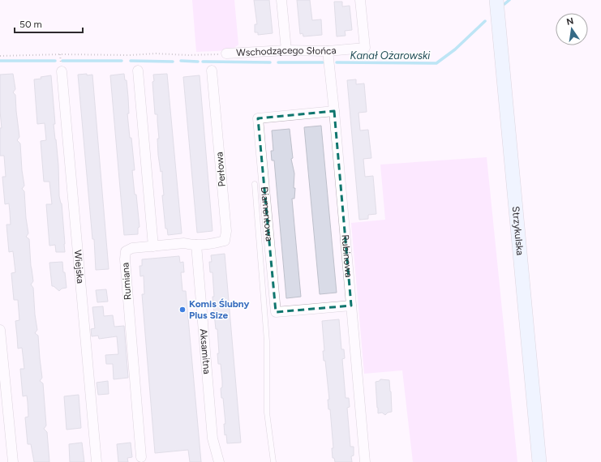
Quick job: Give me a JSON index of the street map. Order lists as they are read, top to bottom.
{
  "streets": {
    "street": [
      "Wschodzącego Słońca",
      "Perłowa",
      "Diamentowa",
      "Strzykulska",
      "Rubinowa",
      "Wiejska",
      "Rumiana",
      "Aksamitna"
    ]
  },
  "crossings": [
    ["Wschodzącego Słońca", "Rubinowa"],
    ["Perłowa", "Aksamitna"],
    ["Diamentowa", "Rubinowa"]
  ],
  "water": ["Kanał Ożarowski"],
  "places": ["Komis Ślubny Plus Size"],
  "scale_bar": "50 m",
  "north": "top"
}
